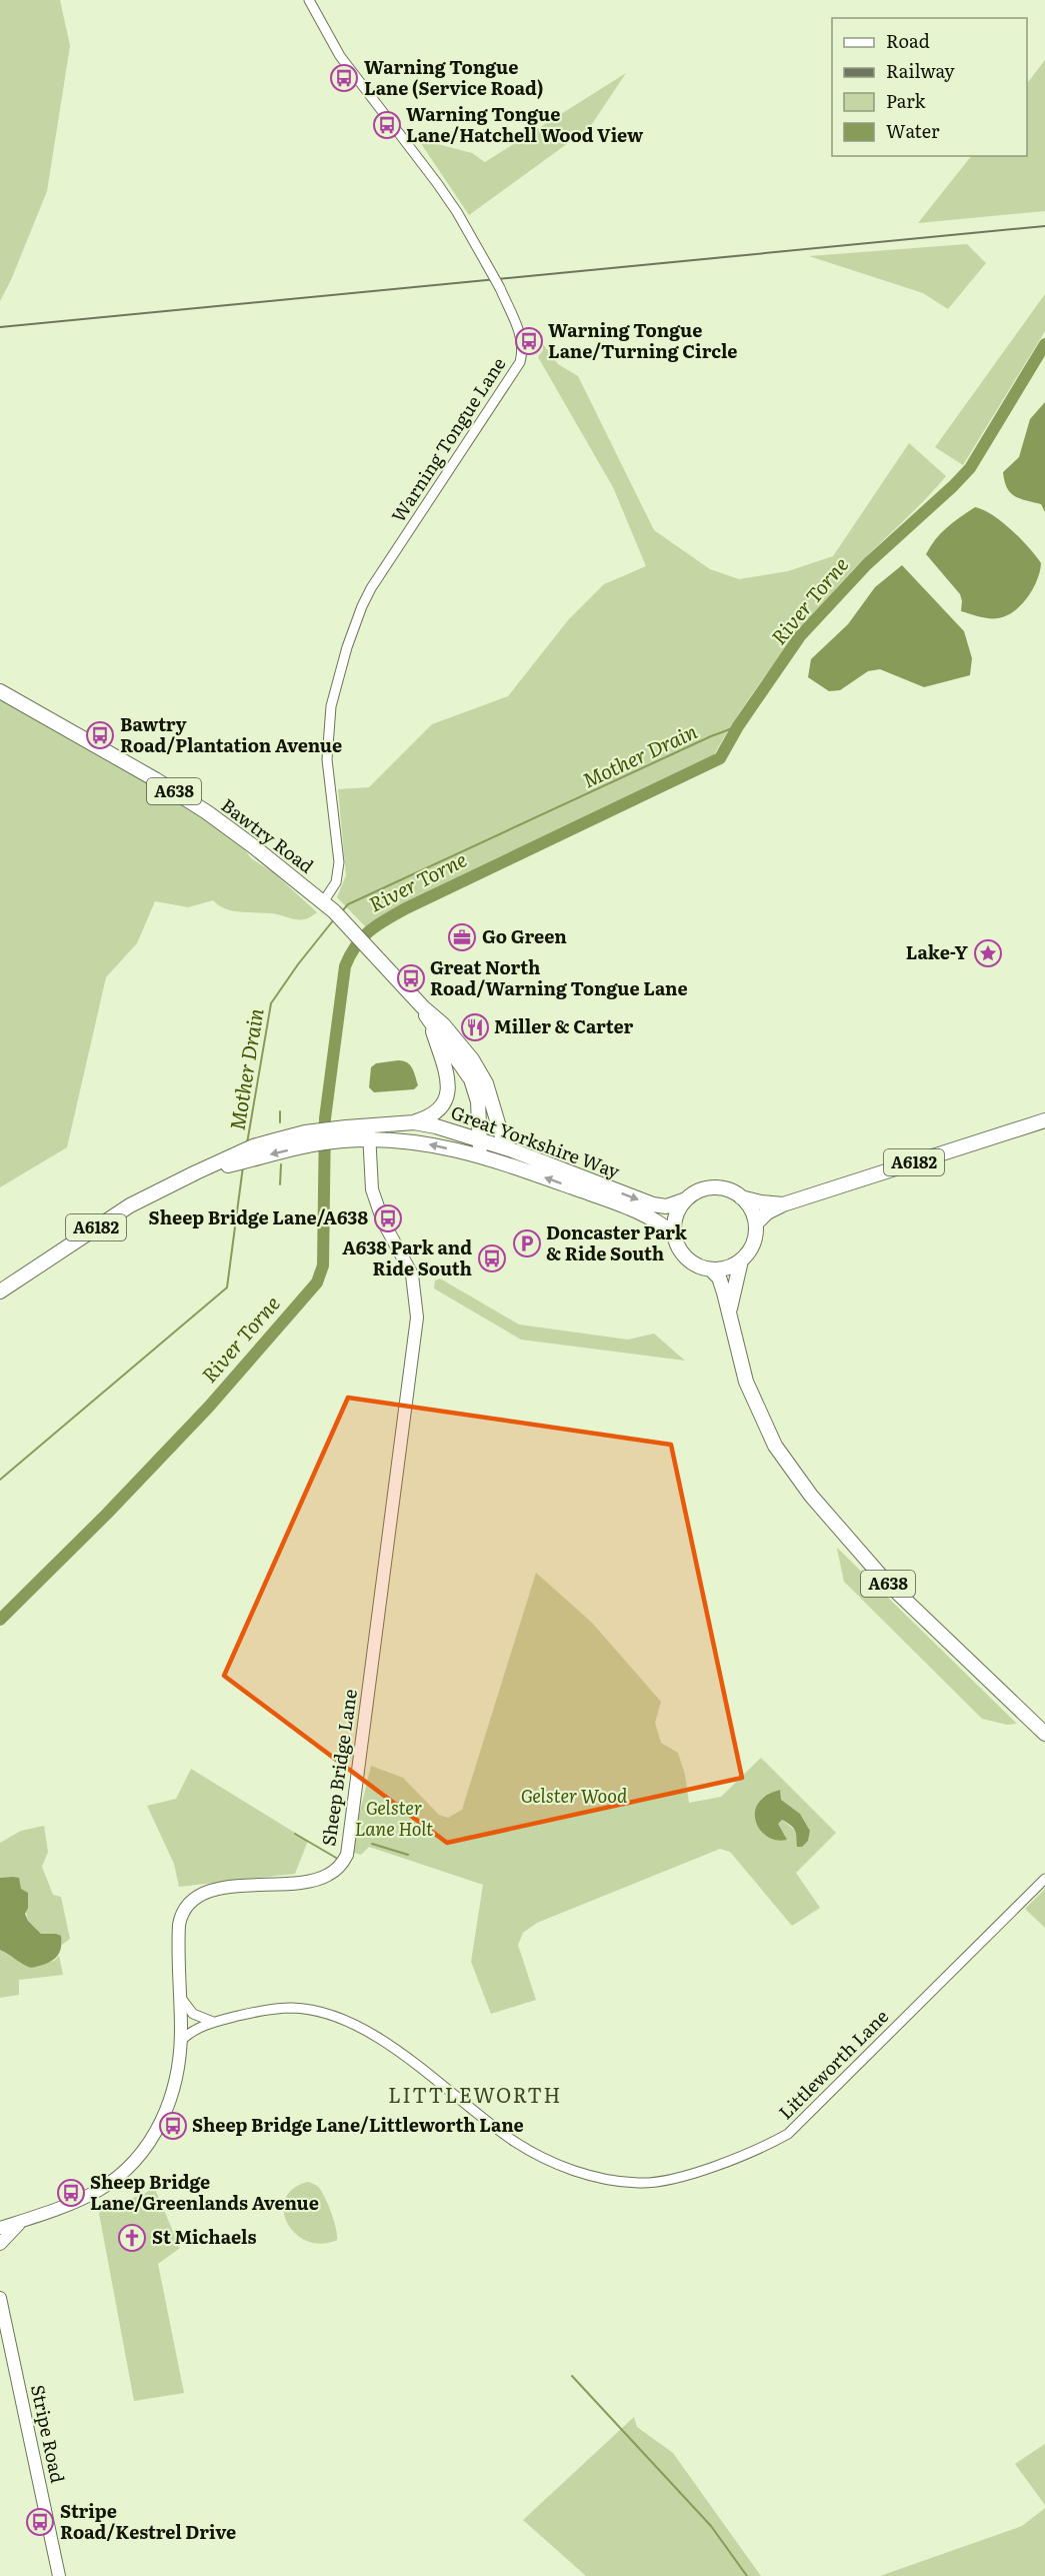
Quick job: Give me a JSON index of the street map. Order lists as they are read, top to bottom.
{
  "streets": {
    "highway": [
      "A638",
      "Bawtry Road",
      "Great Yorkshire Way",
      "A6182"
    ],
    "main road": ["Sheep Bridge Lane", "Stripe Road"],
    "street": ["Warning Tongue Lane", "Littleworth Lane"]
  },
  "crossings": [
    ["Warning Tongue Lane", "Bawtry Road"],
    ["A638", "Great Yorkshire Way"],
    ["A638", "A6182"],
    ["Bawtry Road", "Great Yorkshire Way"],
    ["Great Yorkshire Way", "A6182"],
    ["Great Yorkshire Way", "Sheep Bridge Lane"],
    ["Sheep Bridge Lane", "Littleworth Lane"]
  ],
  "districts": ["LITTLEWORTH"],
  "water": ["River Torne", "Mother Drain"],
  "parks": ["Gelster Wood", "Gelster Lane Holt"],
  "places": {
    "bus stop": [
      "Warning Tongue Lane (Service Road)",
      "Warning Tongue Lane/Hatchell Wood View",
      "Warning Tongue Lane/Turning Circle",
      "Bawtry Road/Plantation Avenue",
      "Great North Road/Warning Tongue Lane",
      "Sheep Bridge Lane/A638",
      "A638 Park and Ride South",
      "Sheep Bridge Lane/Littleworth Lane",
      "Sheep Bridge Lane/Greenlands Avenue",
      "Stripe Road/Kestrel Drive"
    ],
    "office": ["Go Green"],
    "place": ["Lake-Y"],
    "restaurant": ["Miller & Carter"],
    "parking": ["Doncaster Park & Ride South"],
    "church": ["St Michaels"]
  },
  "legend": [
    "Road",
    "Railway",
    "Park",
    "Water"
  ]
}
